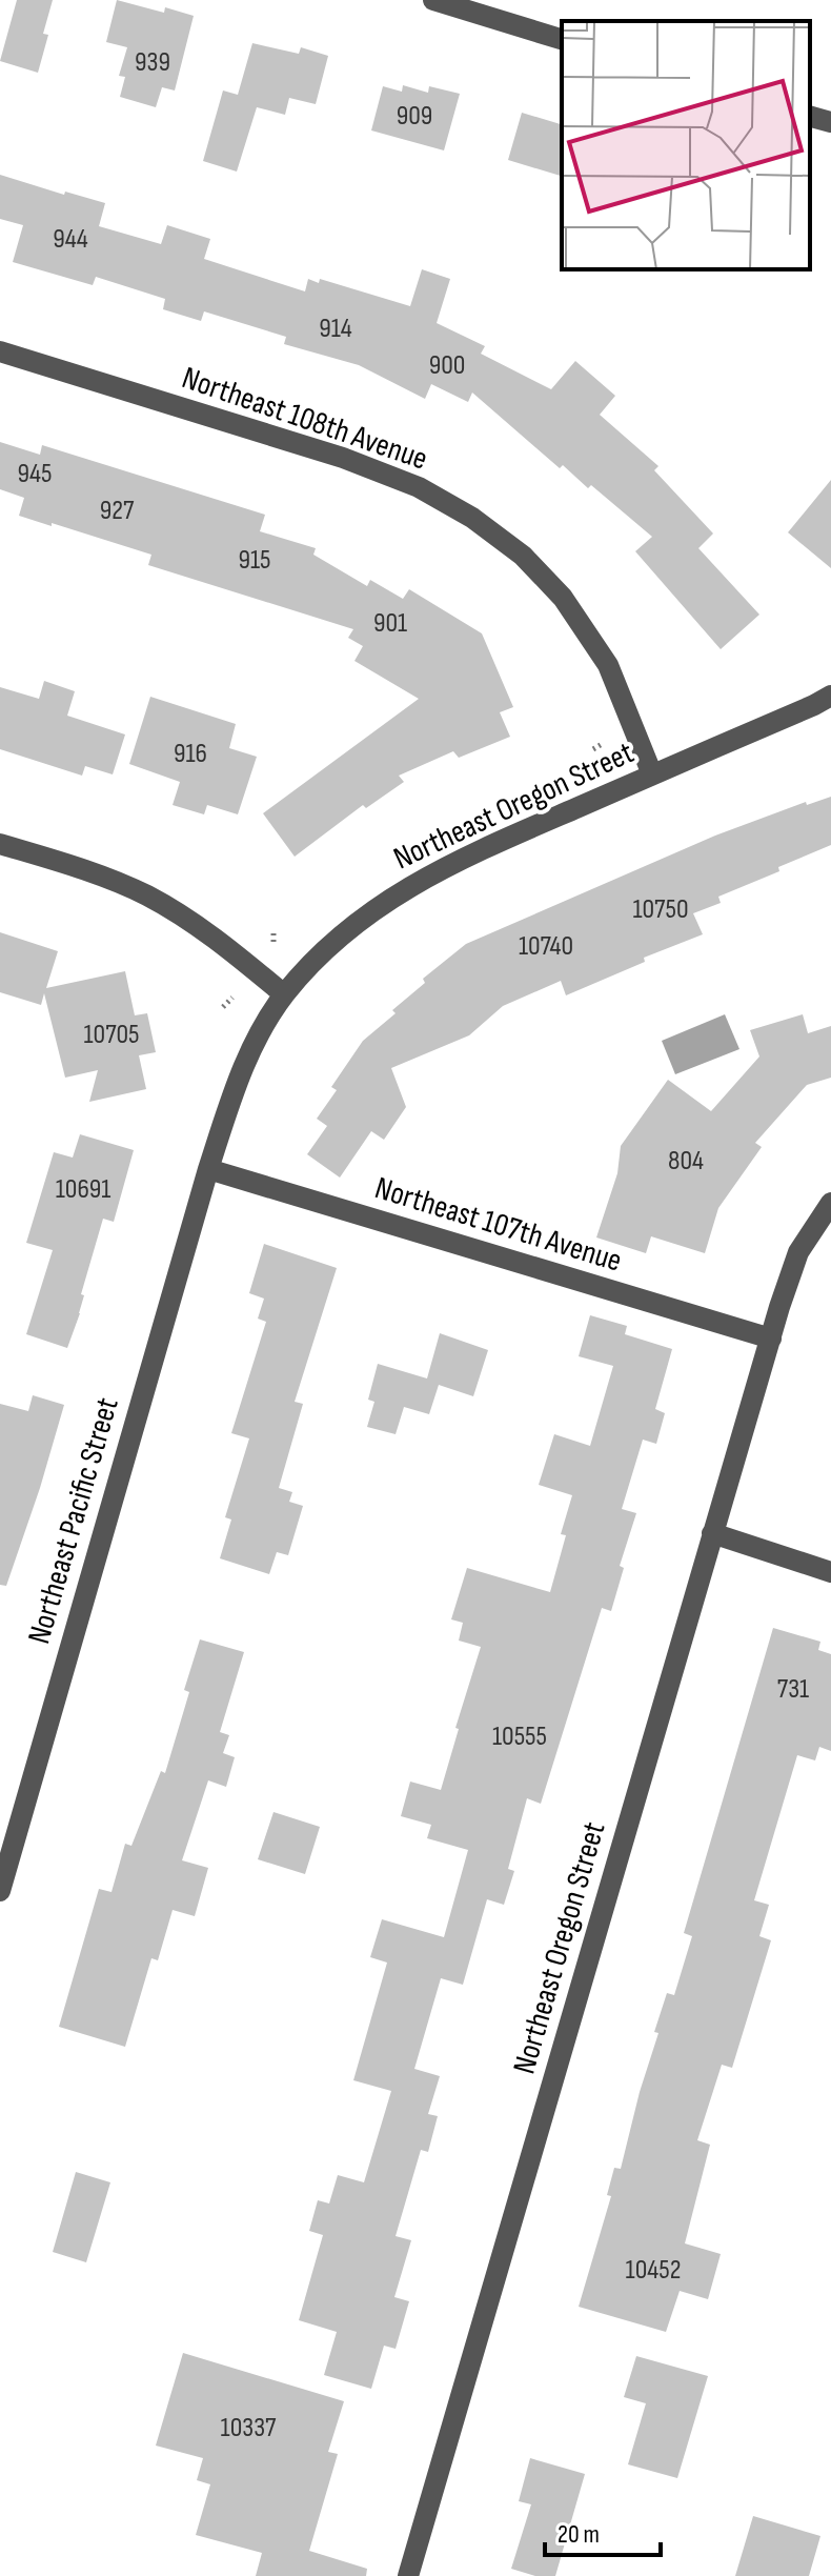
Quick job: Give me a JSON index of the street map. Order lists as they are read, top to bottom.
{
  "streets": {
    "street": [
      "Northeast 108th Avenue",
      "Northeast Oregon Street",
      "Northeast 107th Avenue",
      "Northeast Pacific Street"
    ]
  },
  "crossings": [
    ["Northeast 108th Avenue", "Northeast Oregon Street"],
    ["Northeast Oregon Street", "Northeast 107th Avenue"],
    ["Northeast Oregon Street", "Northeast Pacific Street"],
    ["Northeast 107th Avenue", "Northeast Pacific Street"]
  ],
  "house_numbers": [
    "939",
    "909",
    "944",
    "914",
    "900",
    "945",
    "927",
    "915",
    "901",
    "916",
    "10750",
    "10740",
    "10705",
    "804",
    "10691",
    "731",
    "10555",
    "10452",
    "10337"
  ],
  "scale_bar": "20 m"
}
